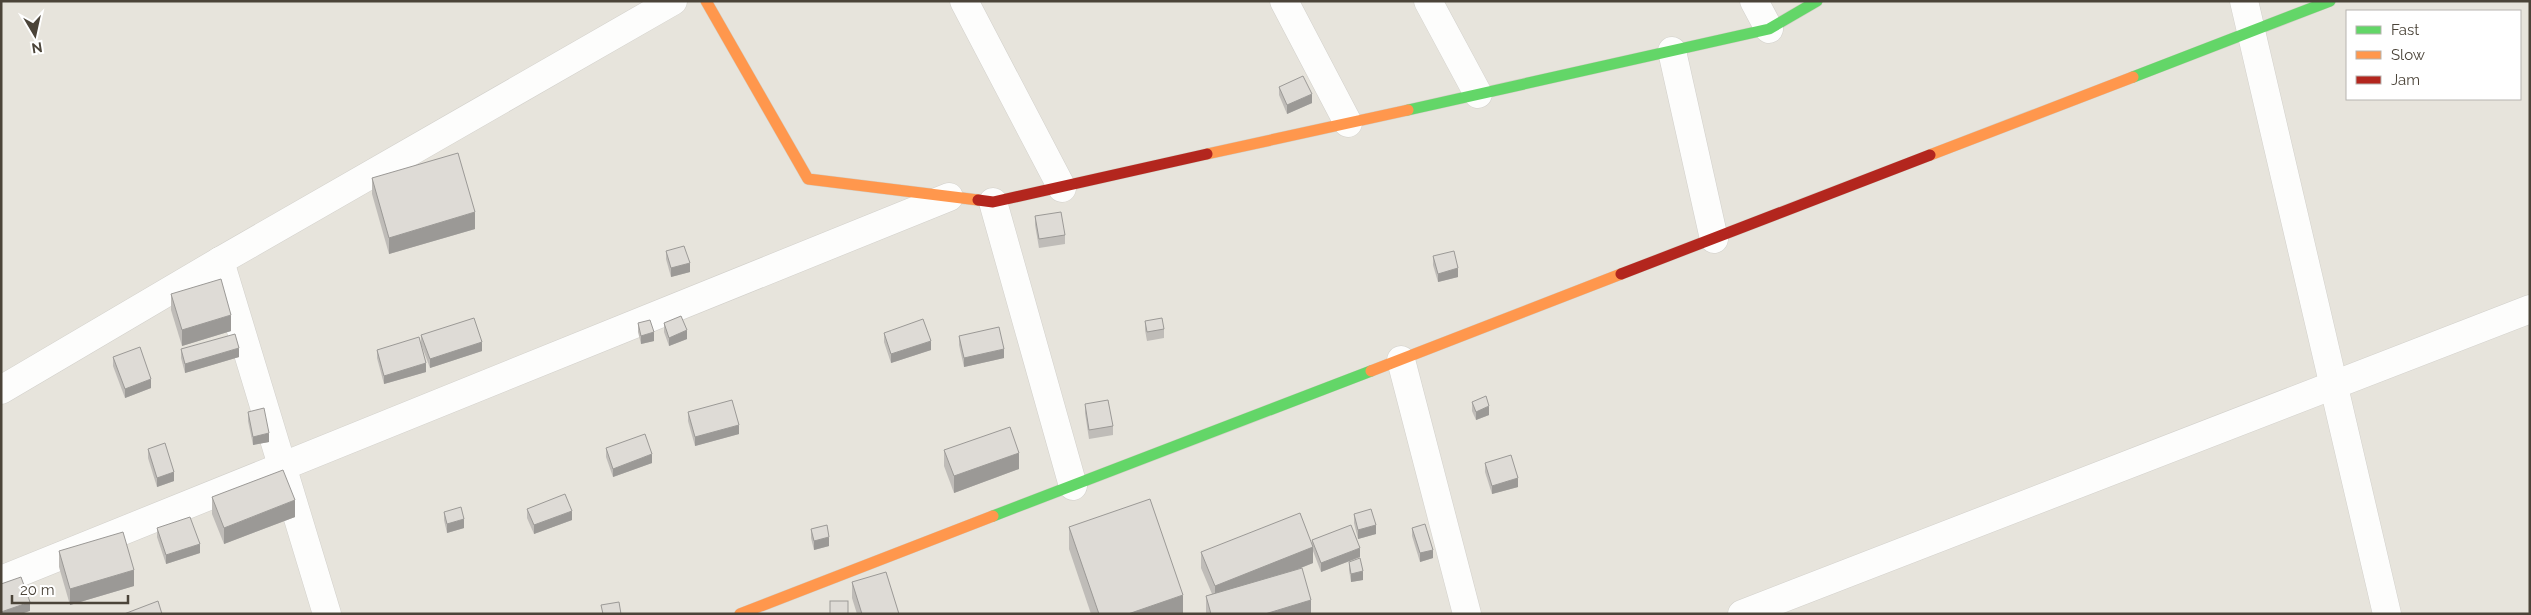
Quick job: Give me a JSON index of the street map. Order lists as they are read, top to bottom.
{
  "legend": ["Fast", "Slow", "Jam"],
  "scale_bar": "20 m",
  "north": "bottom"
}
